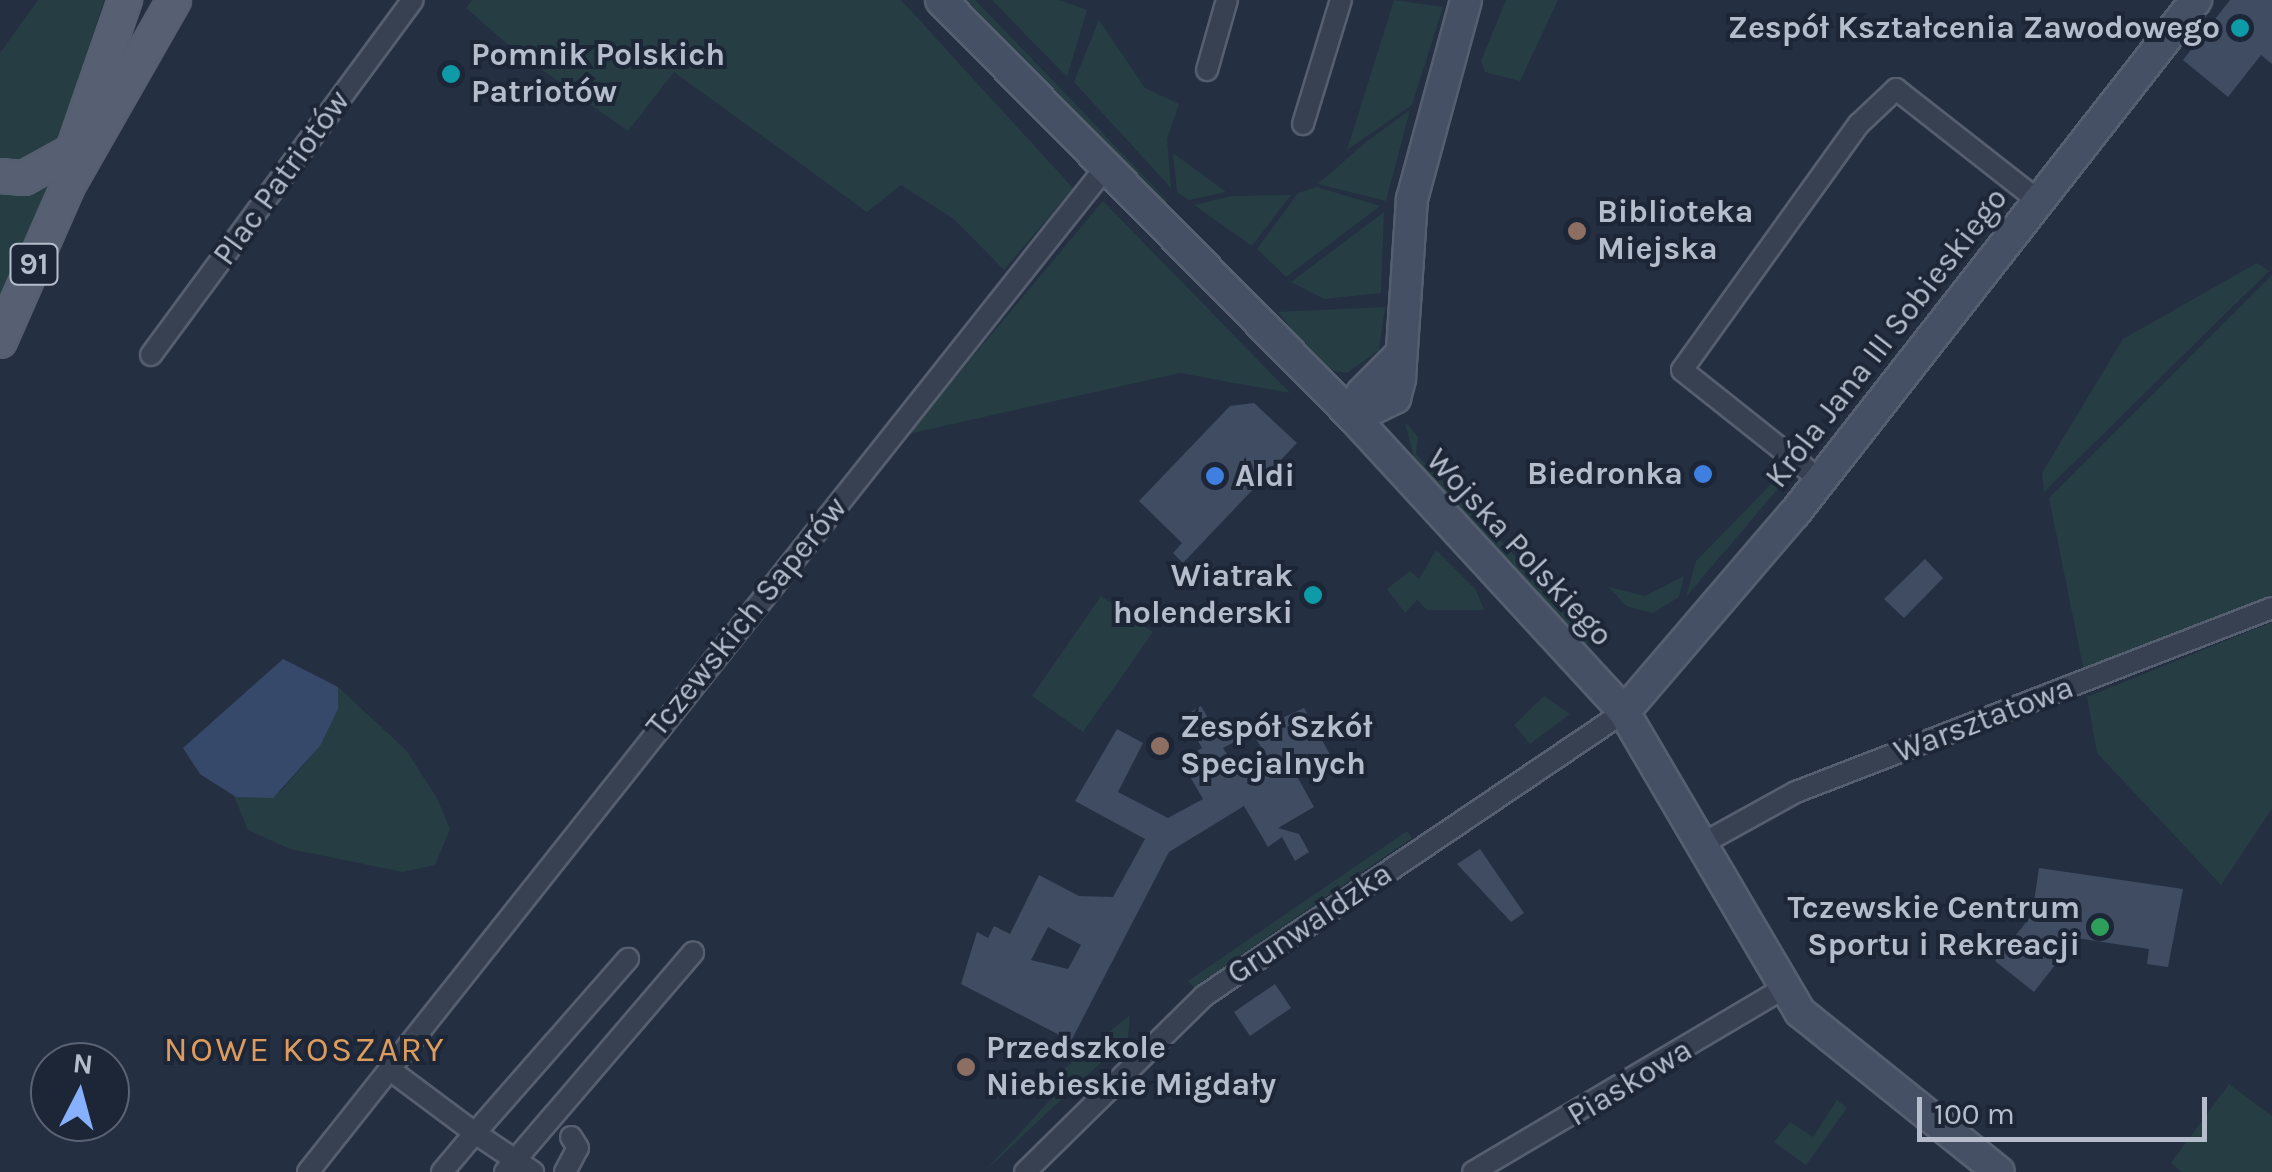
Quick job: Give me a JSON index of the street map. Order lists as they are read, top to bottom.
{
  "streets": {
    "main road": ["91"],
    "street": [
      "Plac Patriotów",
      "Króla Jana III Sobieskiego",
      "Wojska Polskiego",
      "Tczewskich Saperów",
      "Warsztatowa",
      "Grunwaldzka",
      "Piaskowa"
    ]
  },
  "crossings": [
    ["Króla Jana III Sobieskiego", "Wojska Polskiego"],
    ["Króla Jana III Sobieskiego", "Grunwaldzka"],
    ["Wojska Polskiego", "Tczewskich Saperów"],
    ["Wojska Polskiego", "Warsztatowa"],
    ["Wojska Polskiego", "Grunwaldzka"],
    ["Wojska Polskiego", "Piaskowa"]
  ],
  "districts": ["NOWE KOSZARY"],
  "places": [
    "Zespół Kształcenia Zawodowego",
    "Pomnik Polskich Patriotów",
    "Biblioteka Miejska",
    "Biedronka",
    "Aldi",
    "Wiatrak holenderski",
    "Zespół Szkół Specjalnych",
    "Tczewskie Centrum Sportu i Rekreacji",
    "Przedszkole Niebieskie Migdały"
  ],
  "scale_bar": "100 m",
  "north": "top"
}
